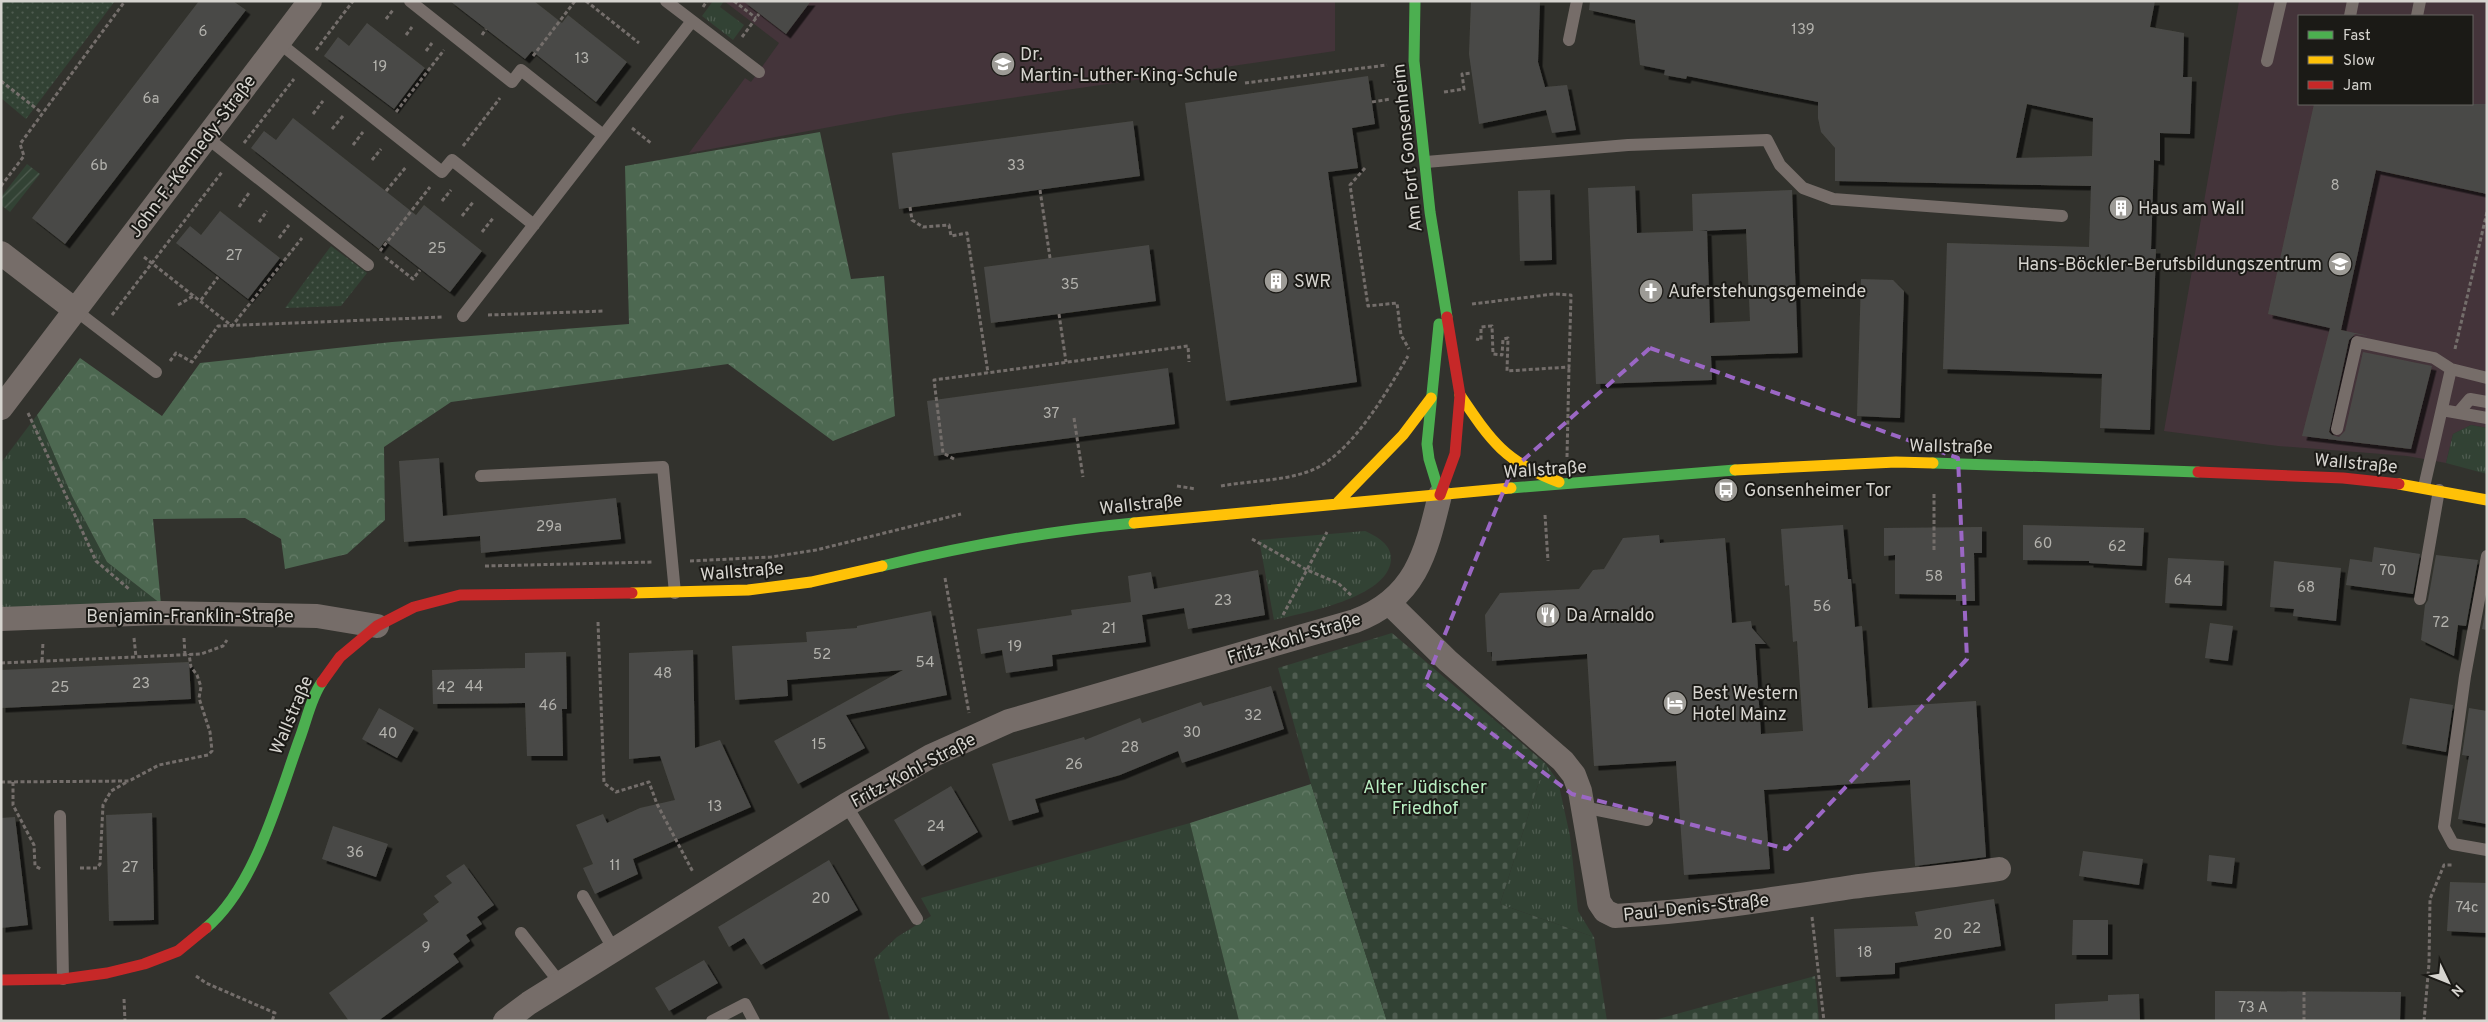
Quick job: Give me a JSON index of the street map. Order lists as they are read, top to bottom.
{
  "streets": {
    "street": [
      "Am Fort Gonsenheim",
      "John-F.-Kennedy-Straße",
      "Wallstraße",
      "Benjamin-Franklin-Straße",
      "Fritz-Kohl-Straße",
      "Paul-Denis-Straße"
    ]
  },
  "crossings": [
    ["Am Fort Gonsenheim", "Wallstraße"],
    ["Am Fort Gonsenheim", "Fritz-Kohl-Straße"],
    ["Wallstraße", "Benjamin-Franklin-Straße"],
    ["Wallstraße", "Fritz-Kohl-Straße"],
    ["Fritz-Kohl-Straße", "Paul-Denis-Straße"]
  ],
  "parks": ["Alter Jüdischer Friedhof"],
  "places": {
    "school or university": ["Dr. Martin-Luther-King-Schule", "Hans-Böckler-Berufsbildungszentrum"],
    "building": ["Haus am Wall", "SWR"],
    "church": ["Auferstehungsgemeinde"],
    "bus stop": ["Gonsenheimer Tor"],
    "restaurant": ["Da Arnaldo"],
    "hotel": ["Best Western Hotel Mainz"]
  },
  "house_numbers": [
    "139",
    "6",
    "13",
    "19",
    "6a",
    "6b",
    "33",
    "8",
    "25",
    "27",
    "35",
    "37",
    "29a",
    "60",
    "62",
    "70",
    "58",
    "64",
    "68",
    "23",
    "56",
    "72",
    "21",
    "19",
    "52",
    "54",
    "48",
    "23",
    "44",
    "25",
    "42",
    "46",
    "32",
    "30",
    "40",
    "15",
    "28",
    "26",
    "13",
    "24",
    "36",
    "11",
    "27",
    "20",
    "74c",
    "22",
    "20",
    "9",
    "18",
    "73 A"
  ],
  "legend": ["Fast", "Slow", "Jam"],
  "north": "bottom right"
}
